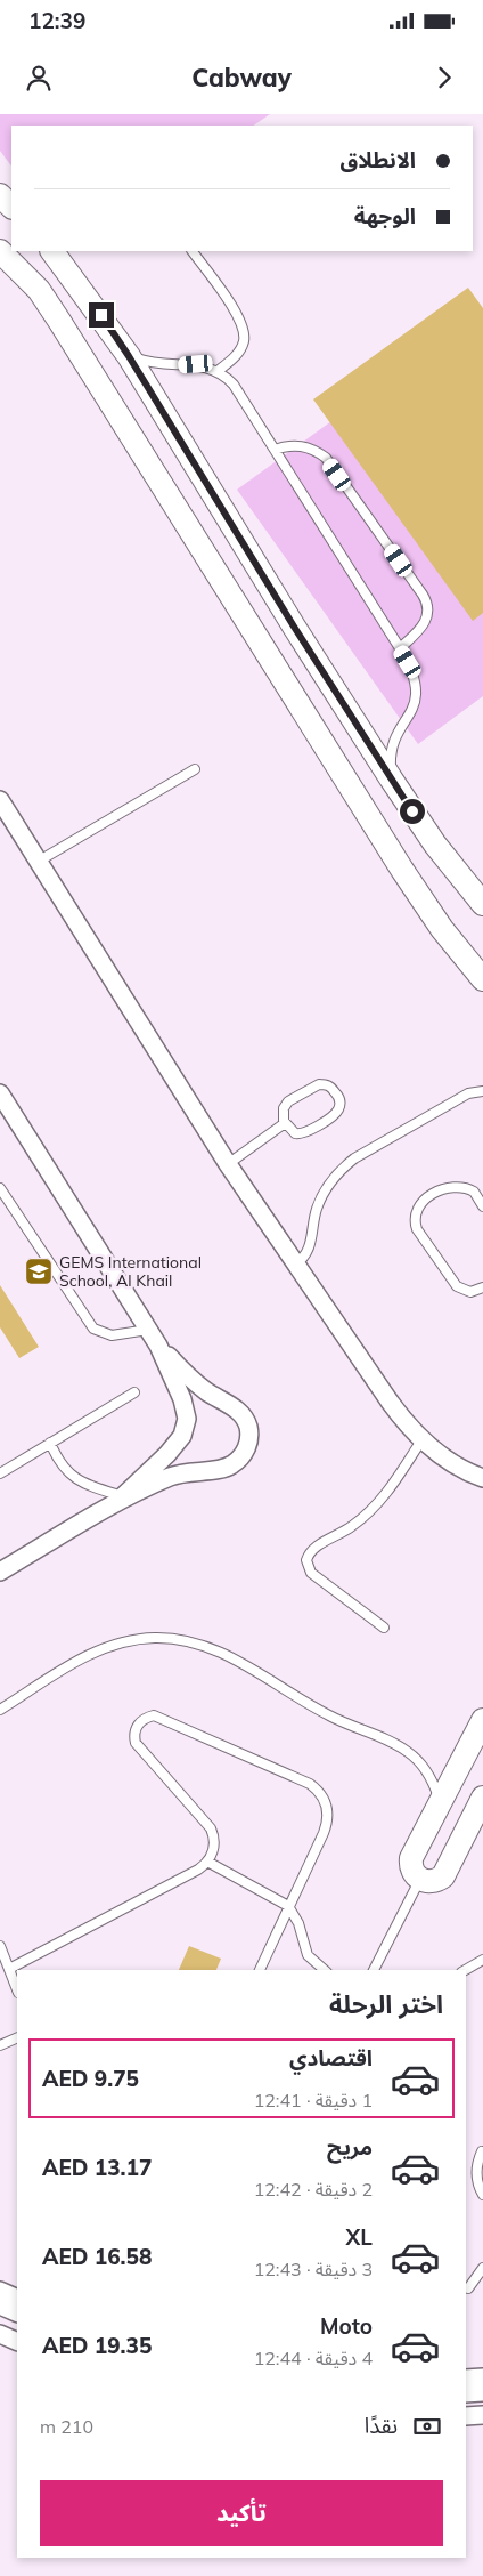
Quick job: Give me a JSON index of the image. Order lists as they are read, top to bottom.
{
  "places": {
    "school or university": ["GEMS International School, Al Khail"]
  },
  "page": {
    "status": "12:39",
    "header": "Cabway",
    "banner": ["الانطلاق", "الوجهة"],
    "heading": "اختر الرحلة",
    "list": [
      {
        "name": "اقتصادي",
        "note": "1 دقيقة · 12:41",
        "value": "AED 9.75"
      },
      {
        "name": "مريح",
        "note": "2 دقيقة · 12:42",
        "value": "AED 13.17"
      },
      {
        "name": "XL",
        "note": "3 دقيقة · 12:43",
        "value": "AED 16.58"
      },
      {
        "name": "Moto",
        "note": "4 دقيقة · 12:44",
        "value": "AED 19.35"
      }
    ],
    "pay": ["نقدًا", "210 m"],
    "buttons": "تأكيد"
  }
}
